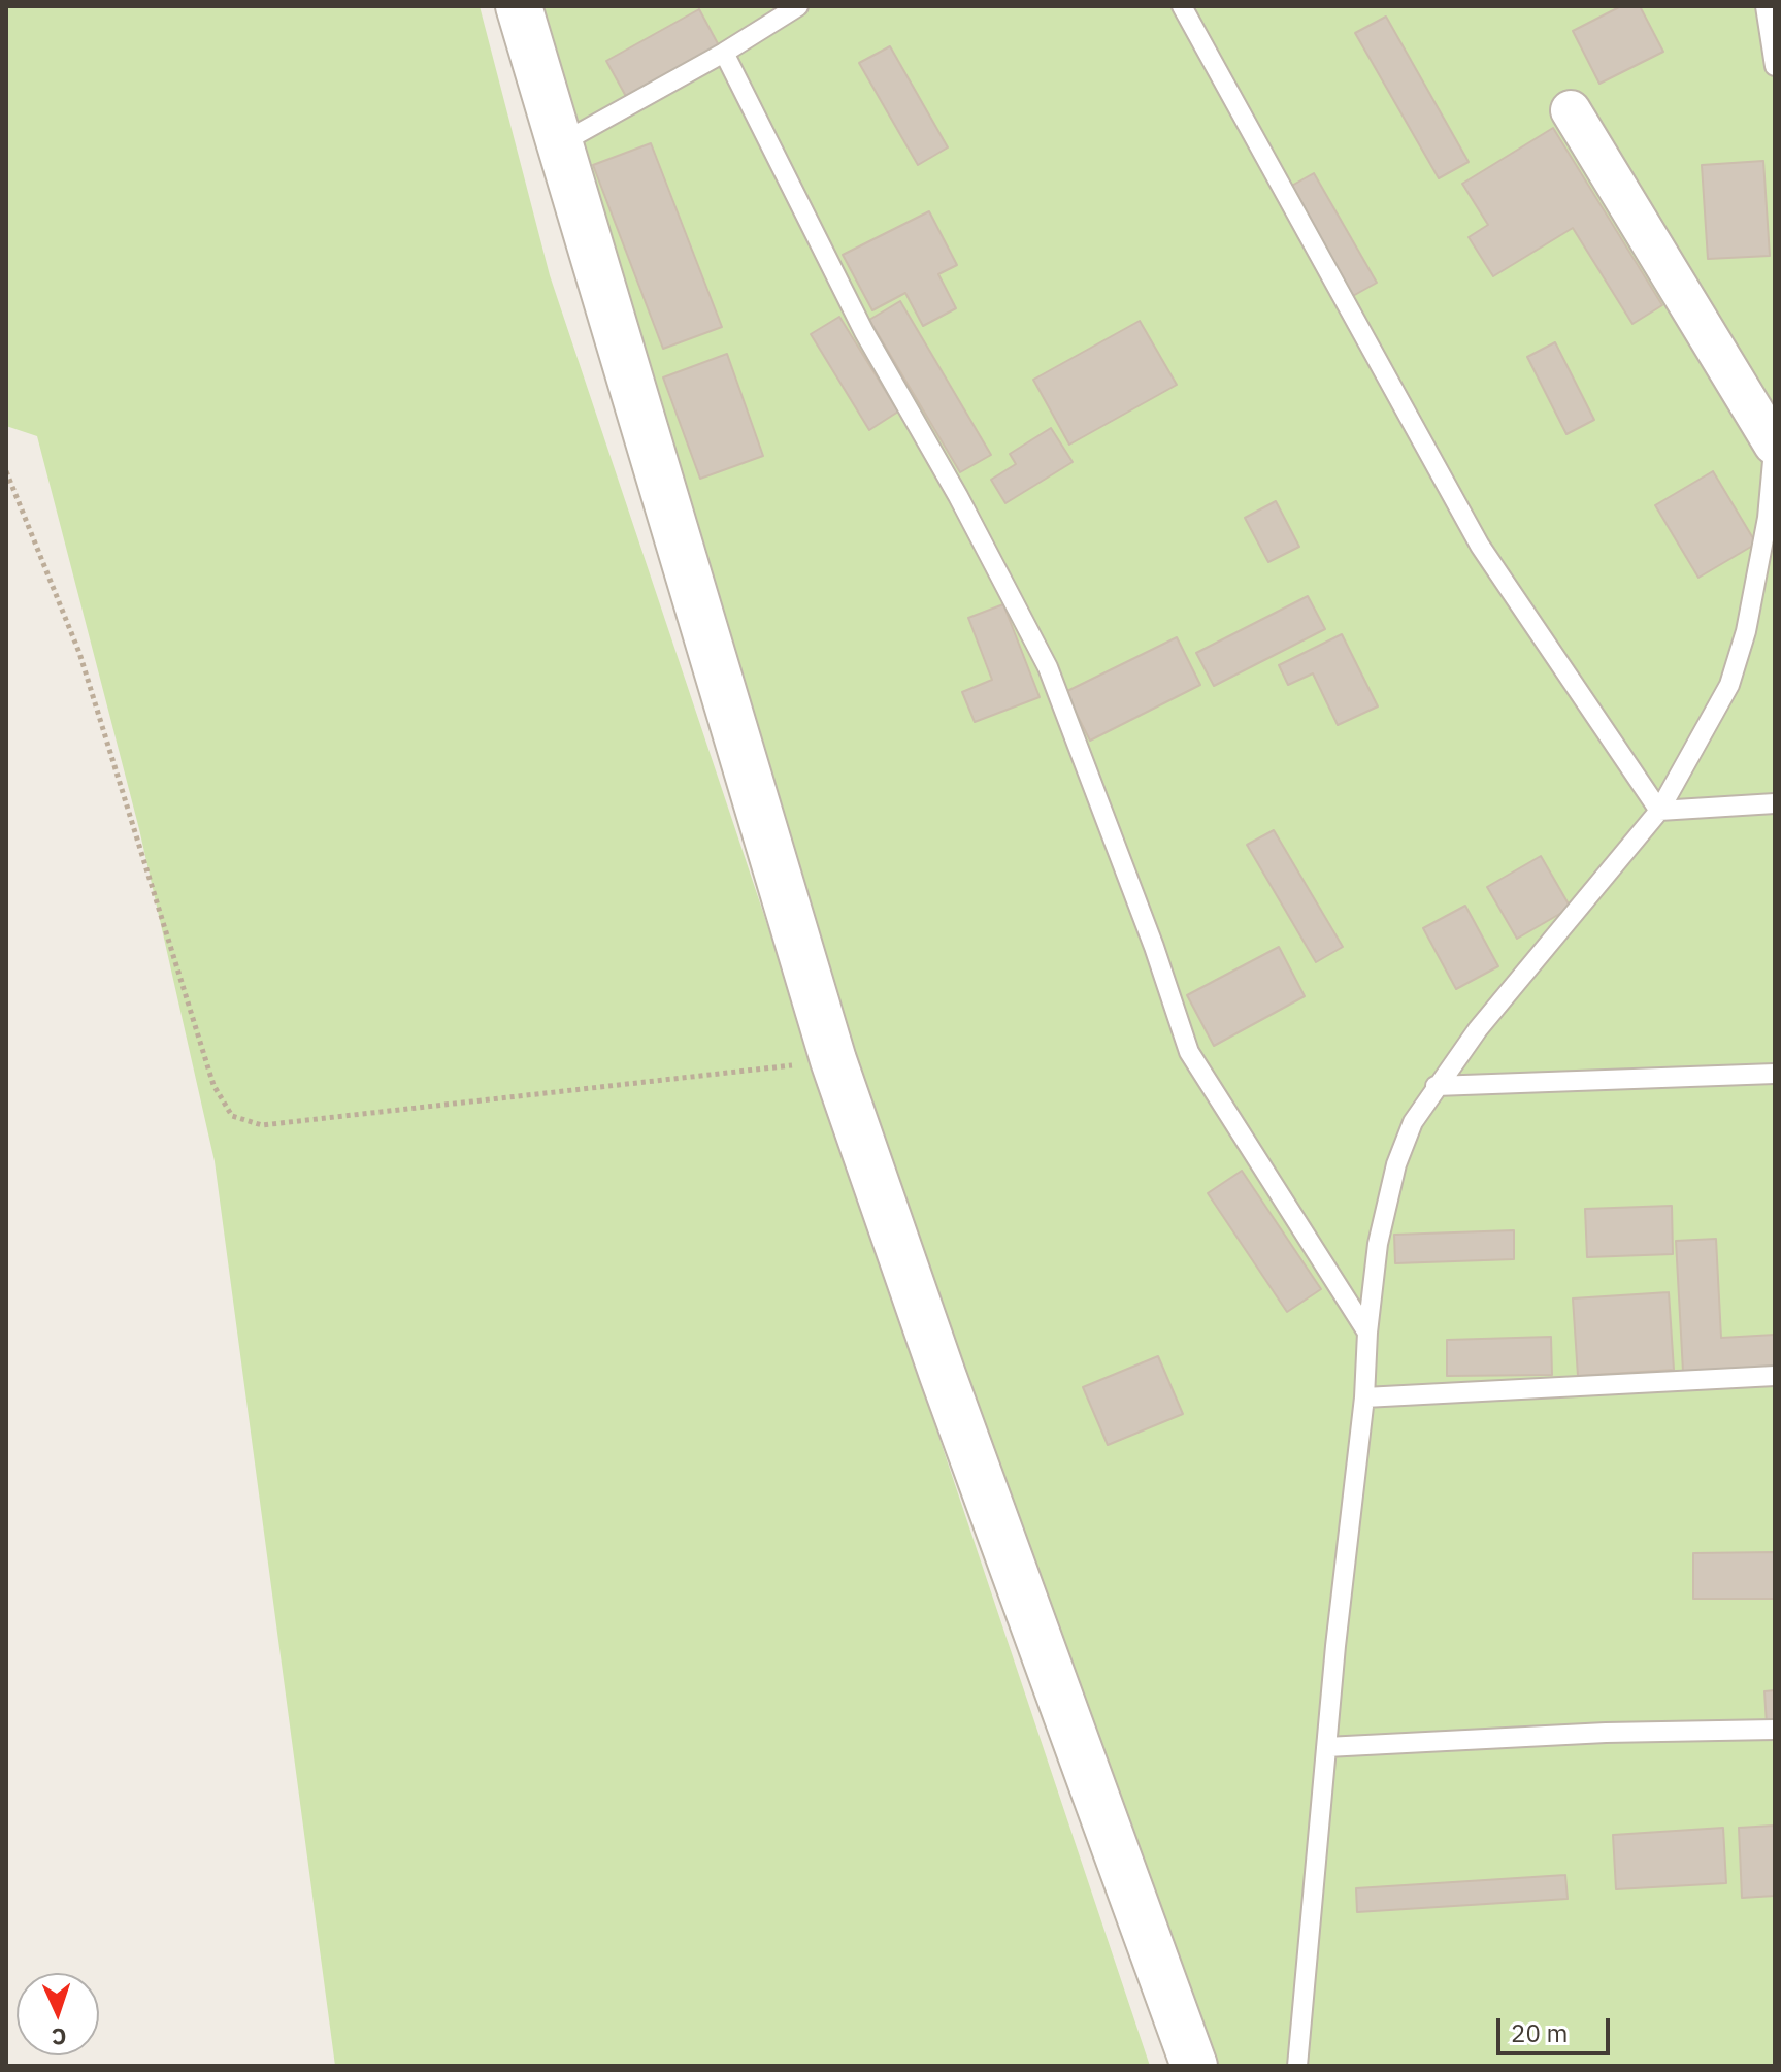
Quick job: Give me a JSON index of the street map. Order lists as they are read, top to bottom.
{
  "scale_bar": "20 m",
  "north": "bottom"
}
